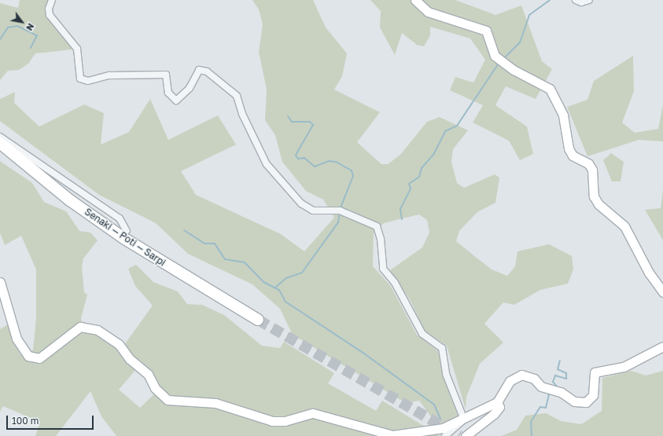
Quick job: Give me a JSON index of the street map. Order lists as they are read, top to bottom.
{
  "streets": {
    "highway": ["Senaki — Poti — Sarpi"]
  },
  "scale_bar": "100 m",
  "north": "bottom right"
}
